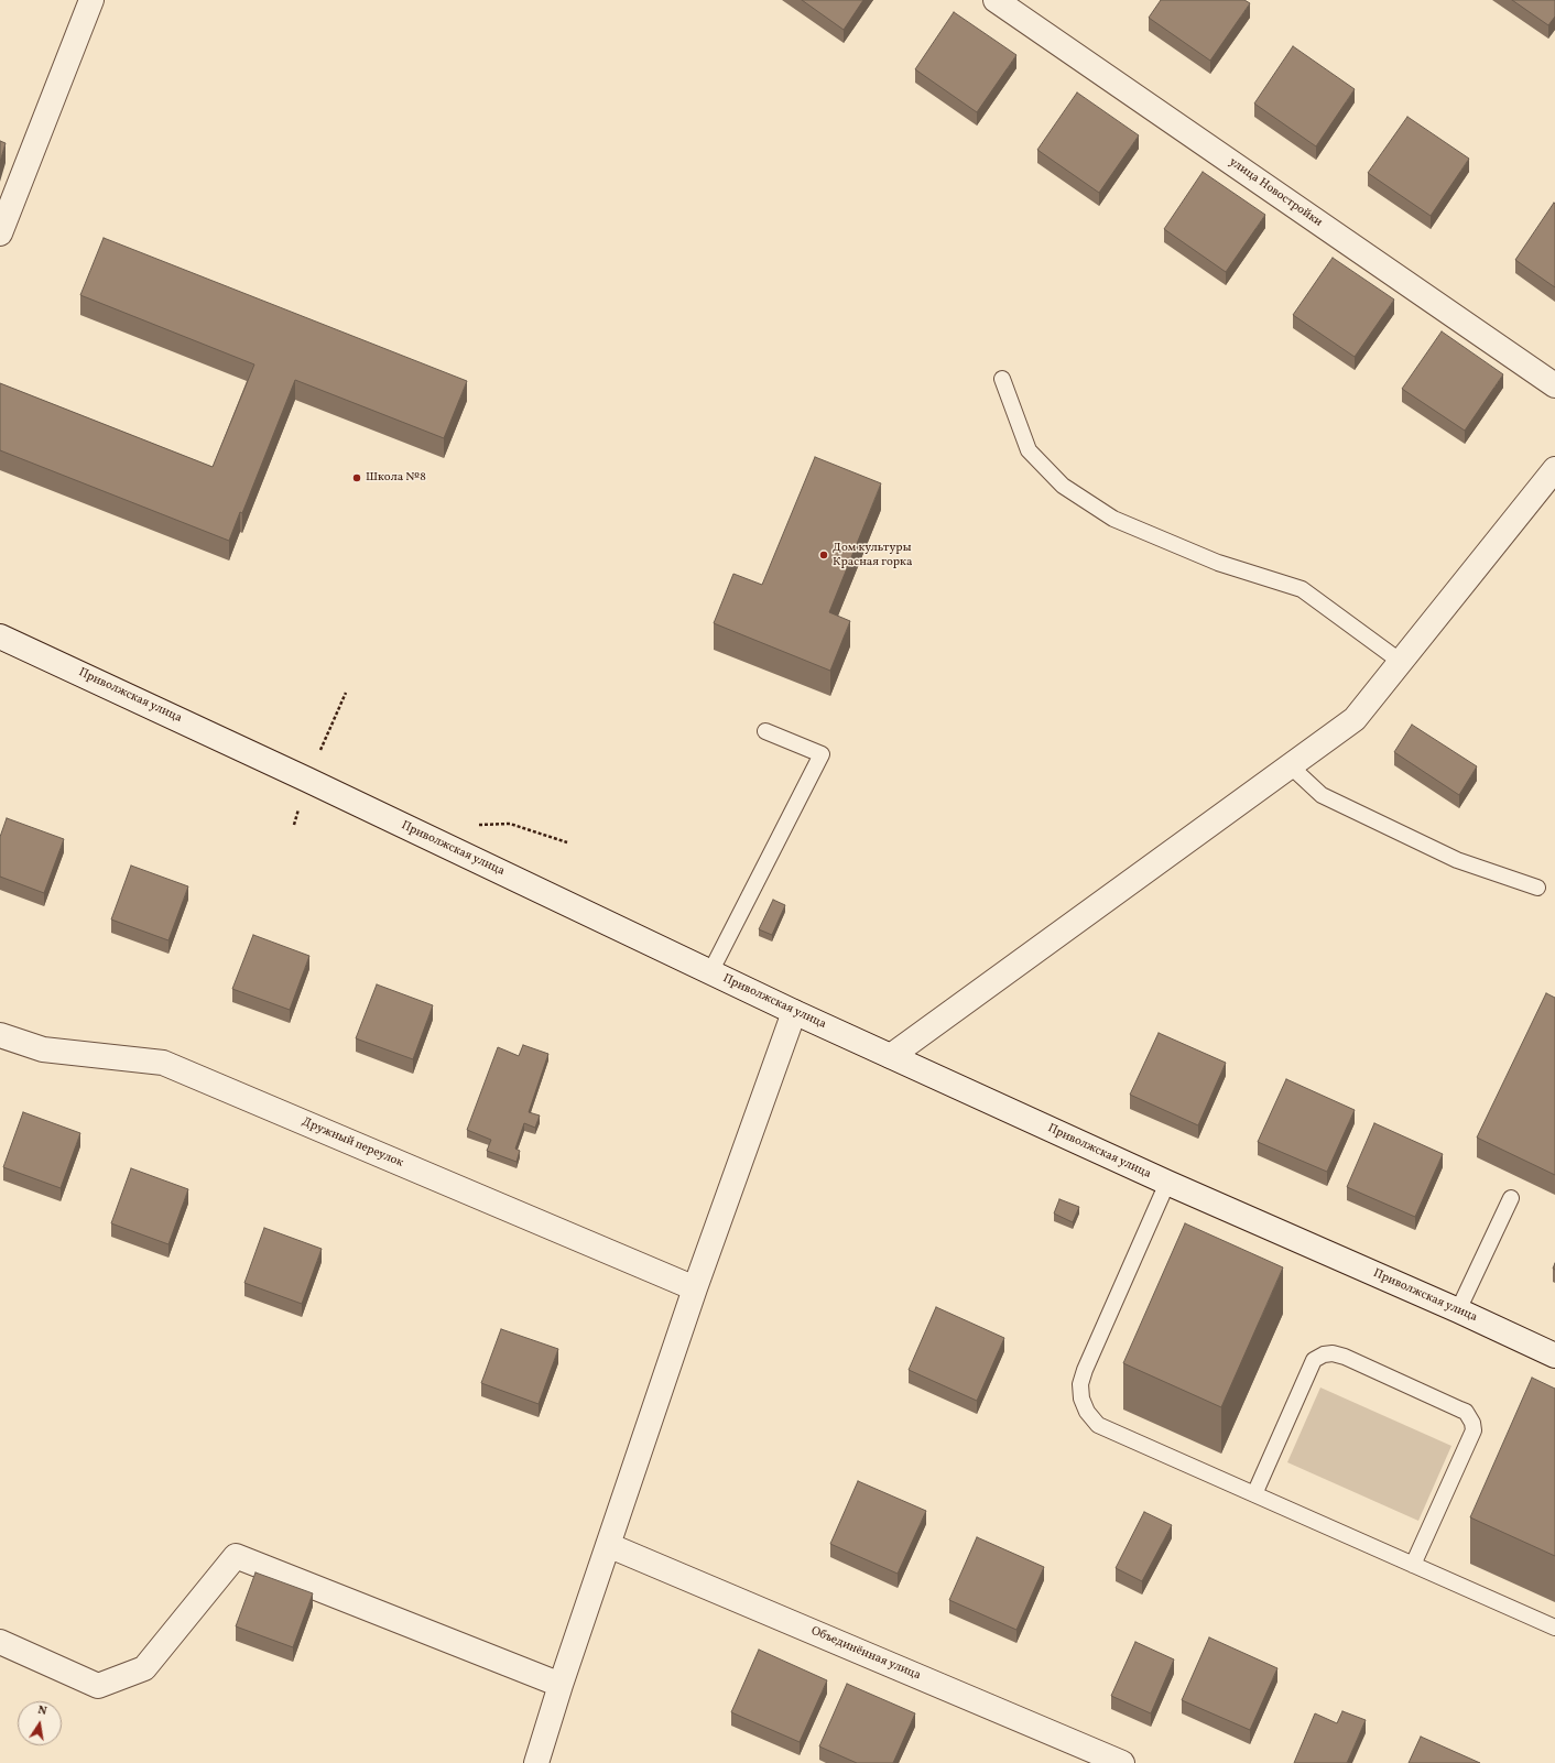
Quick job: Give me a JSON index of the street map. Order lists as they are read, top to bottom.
{
  "streets": {
    "street": [
      "улица Новостройки",
      "Приволжская улица",
      "Дружный переулок",
      "Объединённая улица"
    ]
  },
  "places": ["Школа №8", "Дом культуры Красная горка"],
  "north": "top"
}
